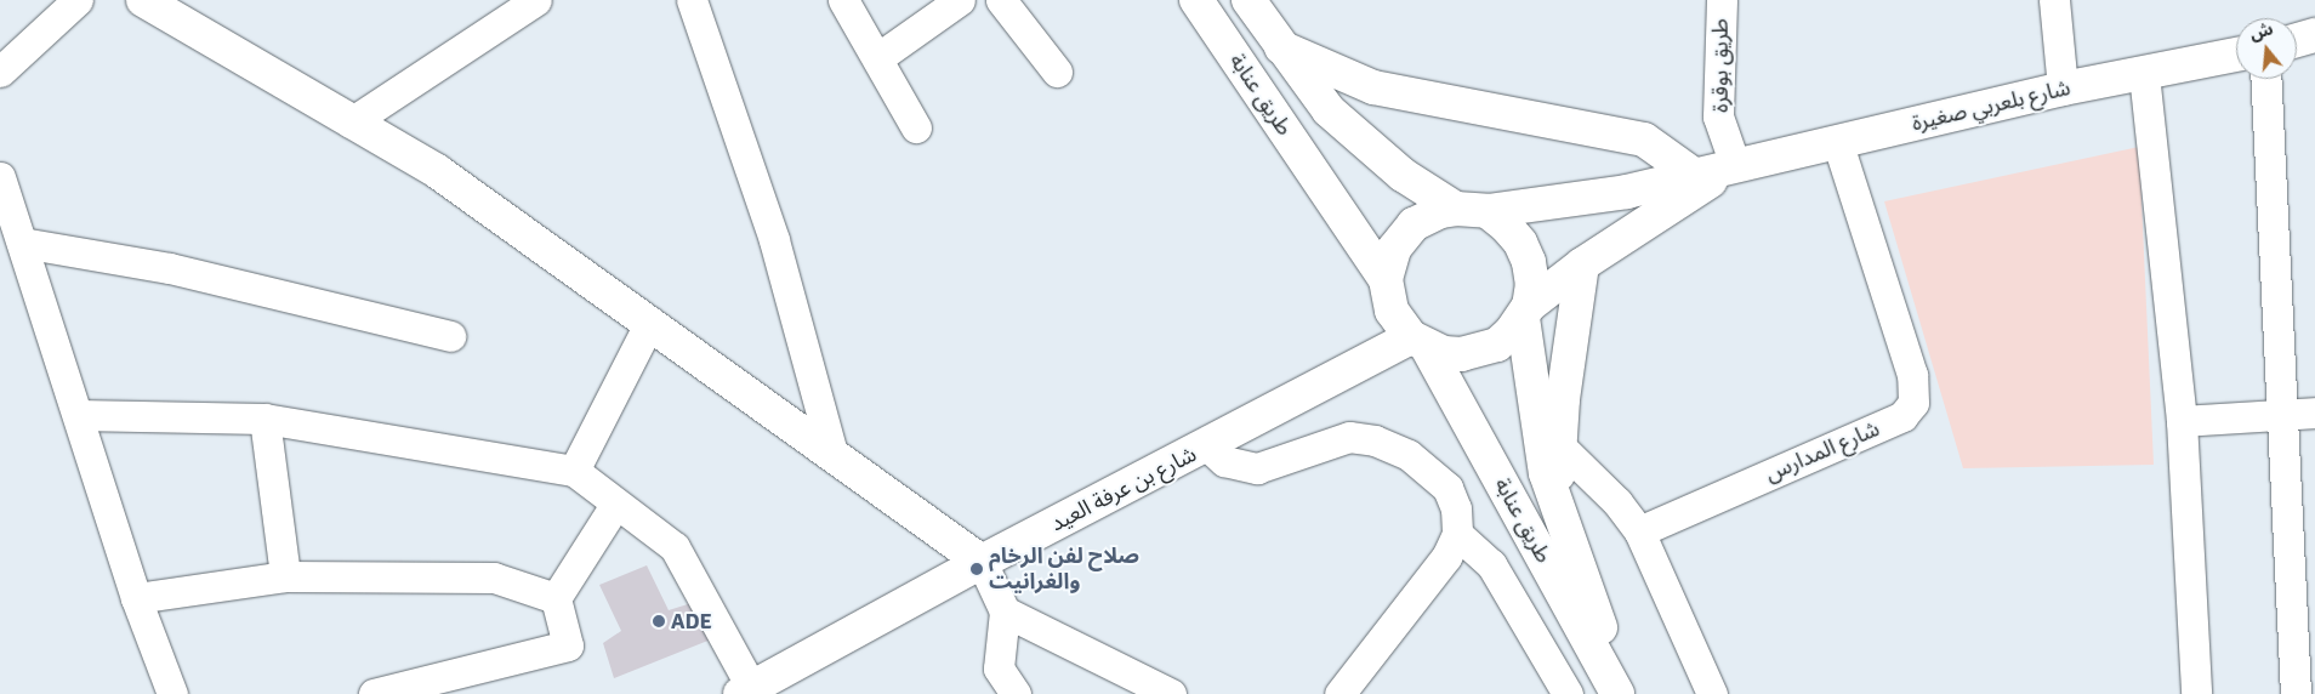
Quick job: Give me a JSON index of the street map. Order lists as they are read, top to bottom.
{
  "streets": {
    "main road": ["طريق عنابة", "شارع بلعربي صغيرة", "شارع بن عرفة العيد"],
    "street": ["طريق بوقرة", "شارع المدارس"]
  },
  "crossings": [
    ["طريق بوقرة", "شارع بلعربي صغيرة"],
    ["طريق عنابة", "شارع بلعربي صغيرة"],
    ["طريق عنابة", "شارع بن عرفة العيد"],
    ["شارع بلعربي صغيرة", "شارع المدارس"],
    ["شارع بلعربي صغيرة", "شارع بن عرفة العيد"]
  ],
  "places": ["صلاح لفن الرخام والغرانيت", "ADE"],
  "north": "top"
}
